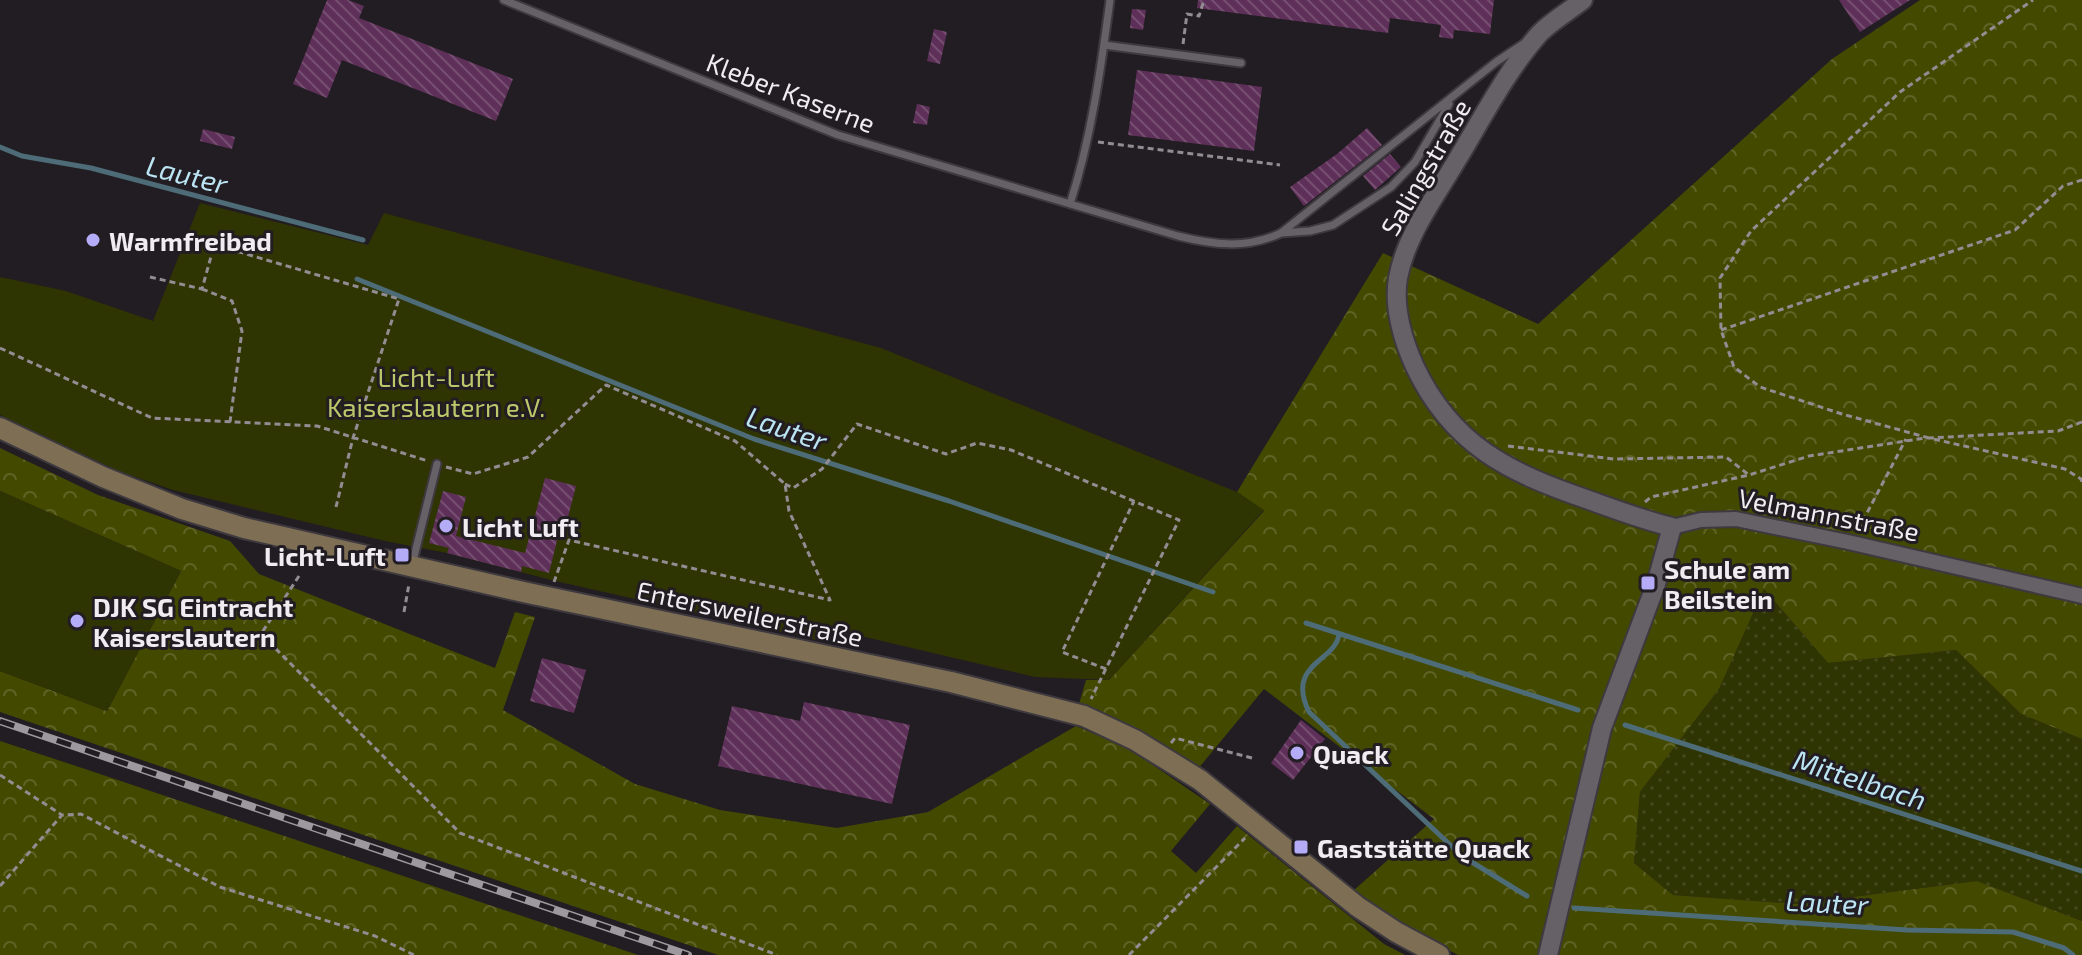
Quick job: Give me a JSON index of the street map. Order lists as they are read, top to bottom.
{
  "streets": {
    "main road": ["Entersweilerstraße"],
    "street": ["Salingstraße", "Velmannstraße"],
    "lane": ["Kleber Kaserne"]
  },
  "crossings": [
    ["Salingstraße", "Velmannstraße"]
  ],
  "water": ["Lauter", "Mittelbach"],
  "parks": ["Licht-Luft Kaiserslautern e.V."],
  "places": {
    "other": [
      "Warmfreibad",
      "Licht Luft",
      "DJK SG Eintracht Kaiserslautern",
      "Quack"
    ],
    "transit": ["Licht-Luft", "Schule am Beilstein", "Gaststätte Quack"]
  }
}
